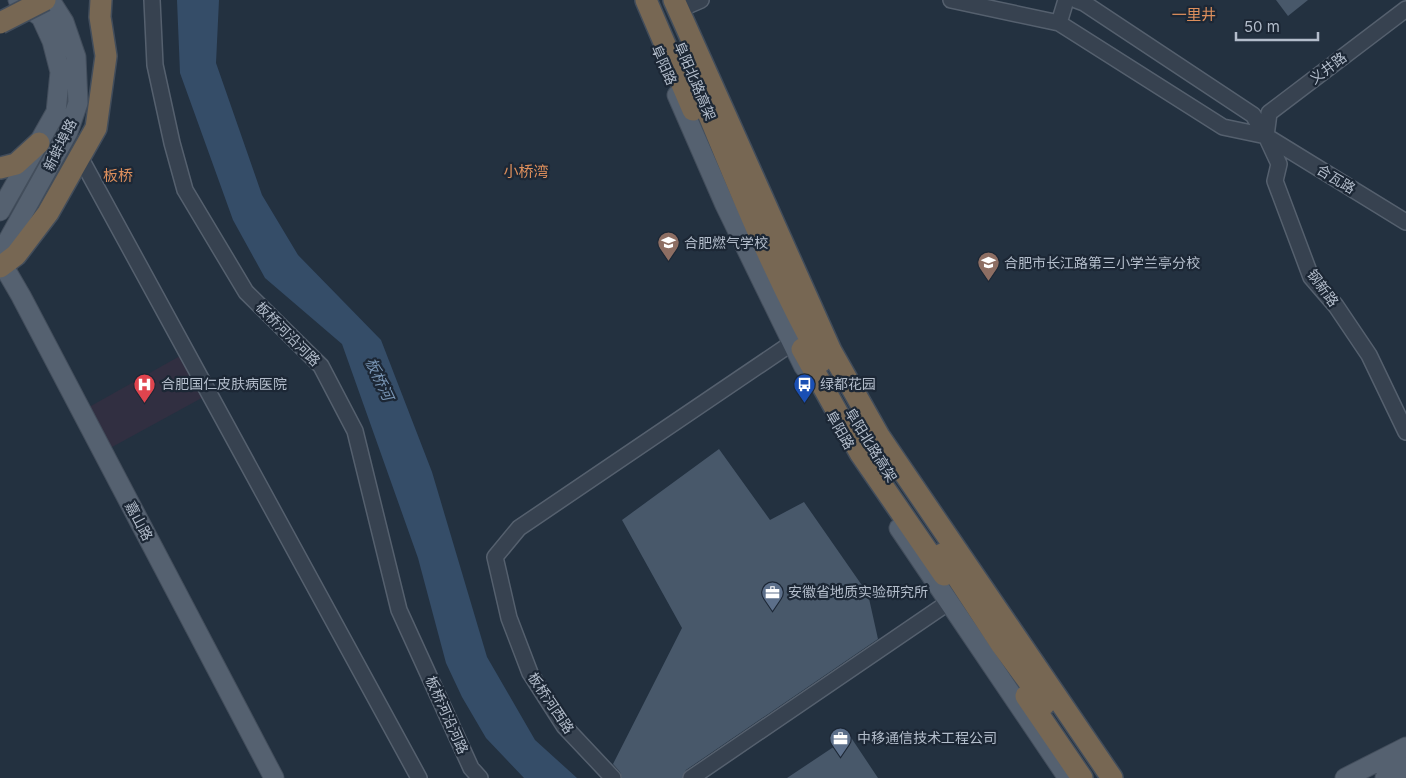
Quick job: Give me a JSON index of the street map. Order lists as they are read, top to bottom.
{
  "streets": {
    "highway": ["阜阳北路高架"],
    "main road": ["阜阳路", "新蚌埠路", "嘉山路"],
    "street": [
      "义井路",
      "合瓦路",
      "钢新路",
      "板桥河沿河路",
      "板桥河西路"
    ]
  },
  "crossings": [
    ["阜阳路", "板桥河西路"],
    ["义井路", "合瓦路"],
    ["义井路", "钢新路"],
    ["新蚌埠路", "嘉山路"],
    ["合瓦路", "钢新路"]
  ],
  "districts": ["一里井", "小桥湾", "板桥"],
  "water": ["板桥河"],
  "places": {
    "school or university": ["合肥燃气学校", "合肥市长江路第三小学兰亭分校"],
    "hospital": ["合肥国仁皮肤病医院"],
    "bus stop": ["绿都花园"],
    "office": ["安徽省地质实验研究所", "中移通信技术工程公司"]
  },
  "scale_bar": "50 m"
}
